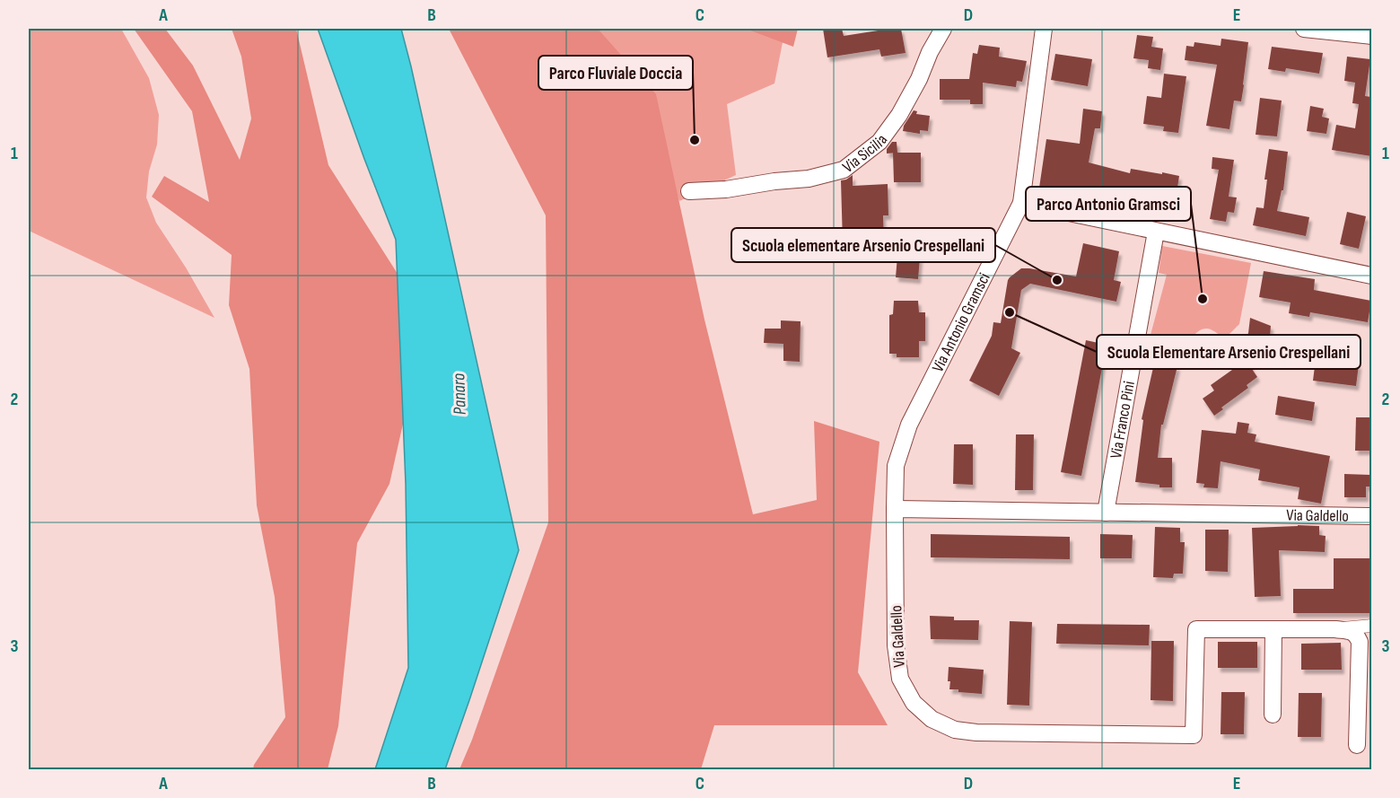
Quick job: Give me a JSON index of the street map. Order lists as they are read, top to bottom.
{
  "streets": {
    "street": [
      "Via Sicilia",
      "Via Antonio Gramsci",
      "Via Franco Pini",
      "Via Galdello"
    ]
  },
  "crossings": [
    ["Via Antonio Gramsci", "Via Galdello"],
    ["Via Franco Pini", "Via Galdello"]
  ],
  "water": ["Panaro"],
  "places": [
    "Parco Fluviale Doccia",
    "Scuola elementare Arsenio Crespellani",
    "Parco Antonio Gramsci",
    "Scuola Elementare Arsenio Crespellani"
  ],
  "grid": {
    "columns": [
      "A",
      "B",
      "C",
      "D",
      "E"
    ],
    "rows": ["1", "2", "3"]
  }
}
